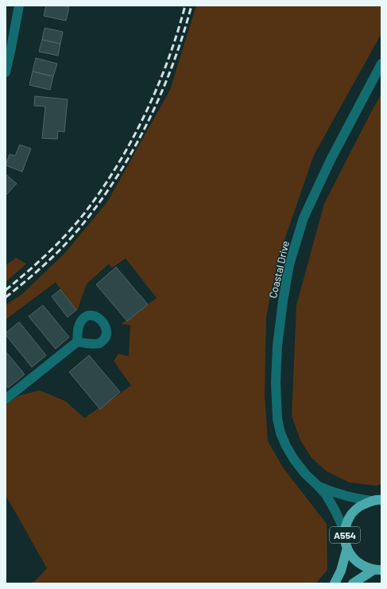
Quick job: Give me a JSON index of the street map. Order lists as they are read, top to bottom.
{
  "streets": {
    "main road": ["A554"],
    "street": ["Coastal Drive"]
  },
  "crossings": [
    ["Coastal Drive", "A554"]
  ]
}
